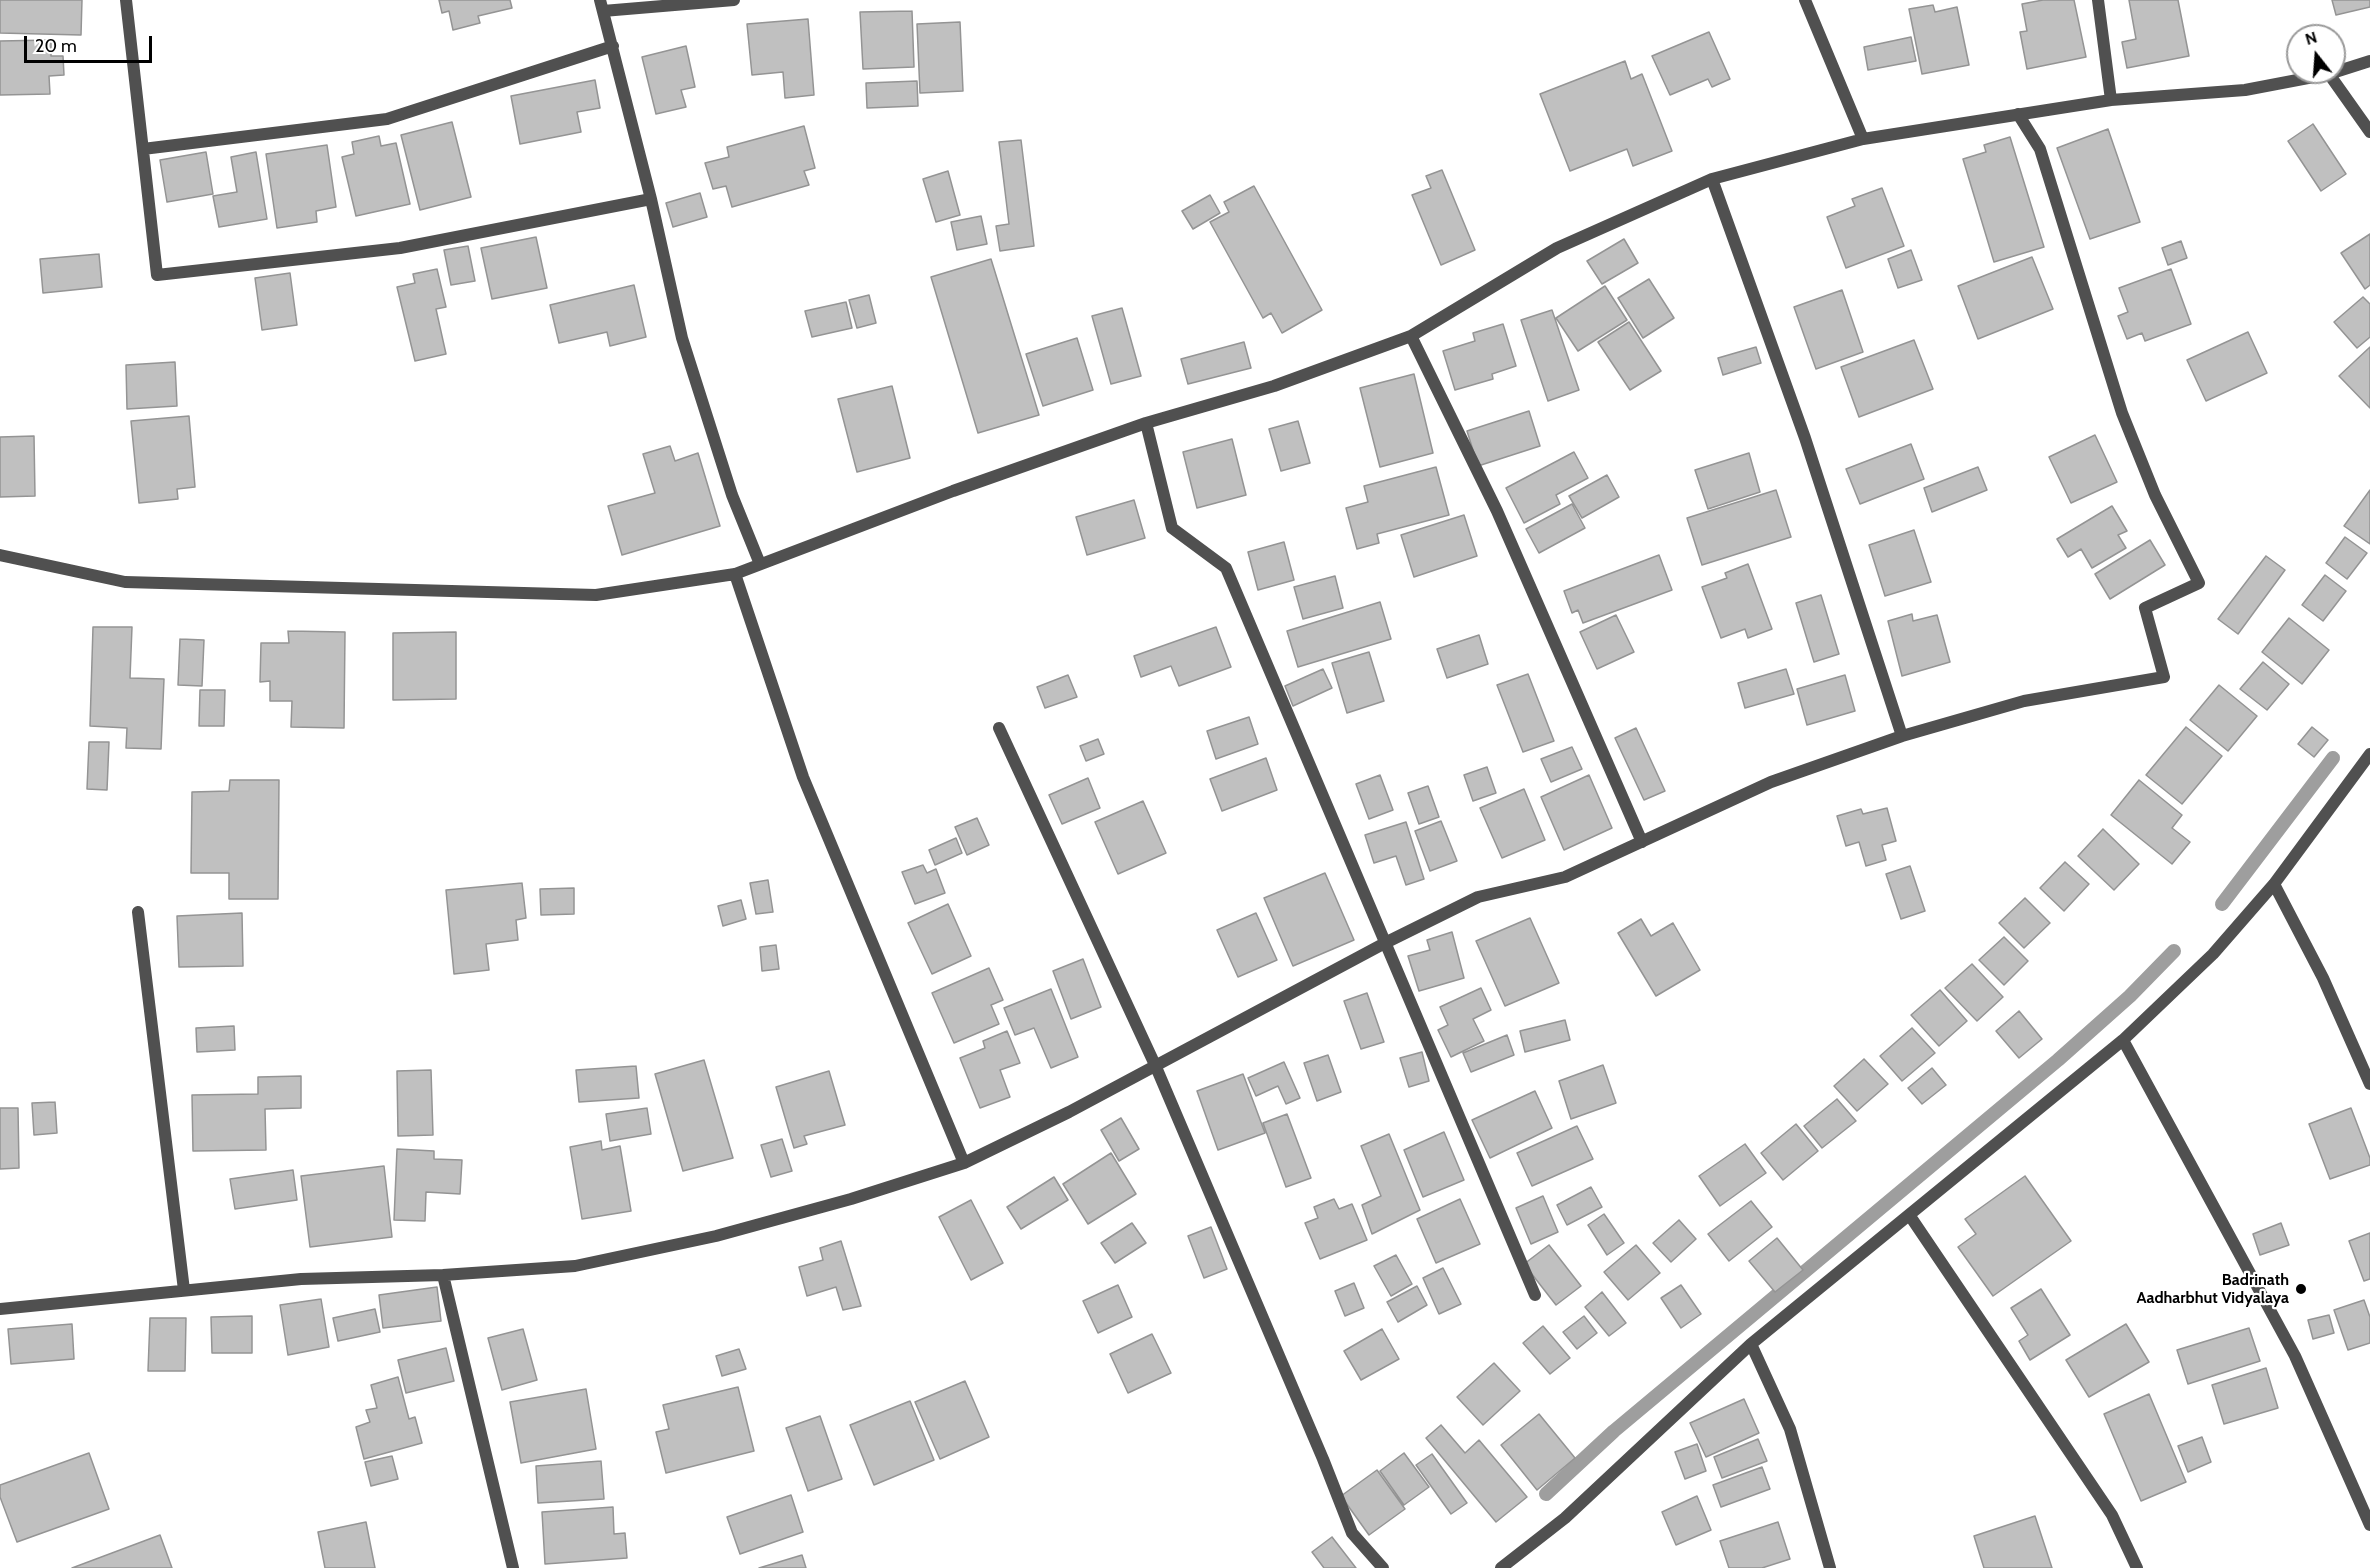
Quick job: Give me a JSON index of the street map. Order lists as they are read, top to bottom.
{
  "places": ["Badrinath Aadharbhut Vidyalaya"],
  "scale_bar": "20 m",
  "north": "top"
}
